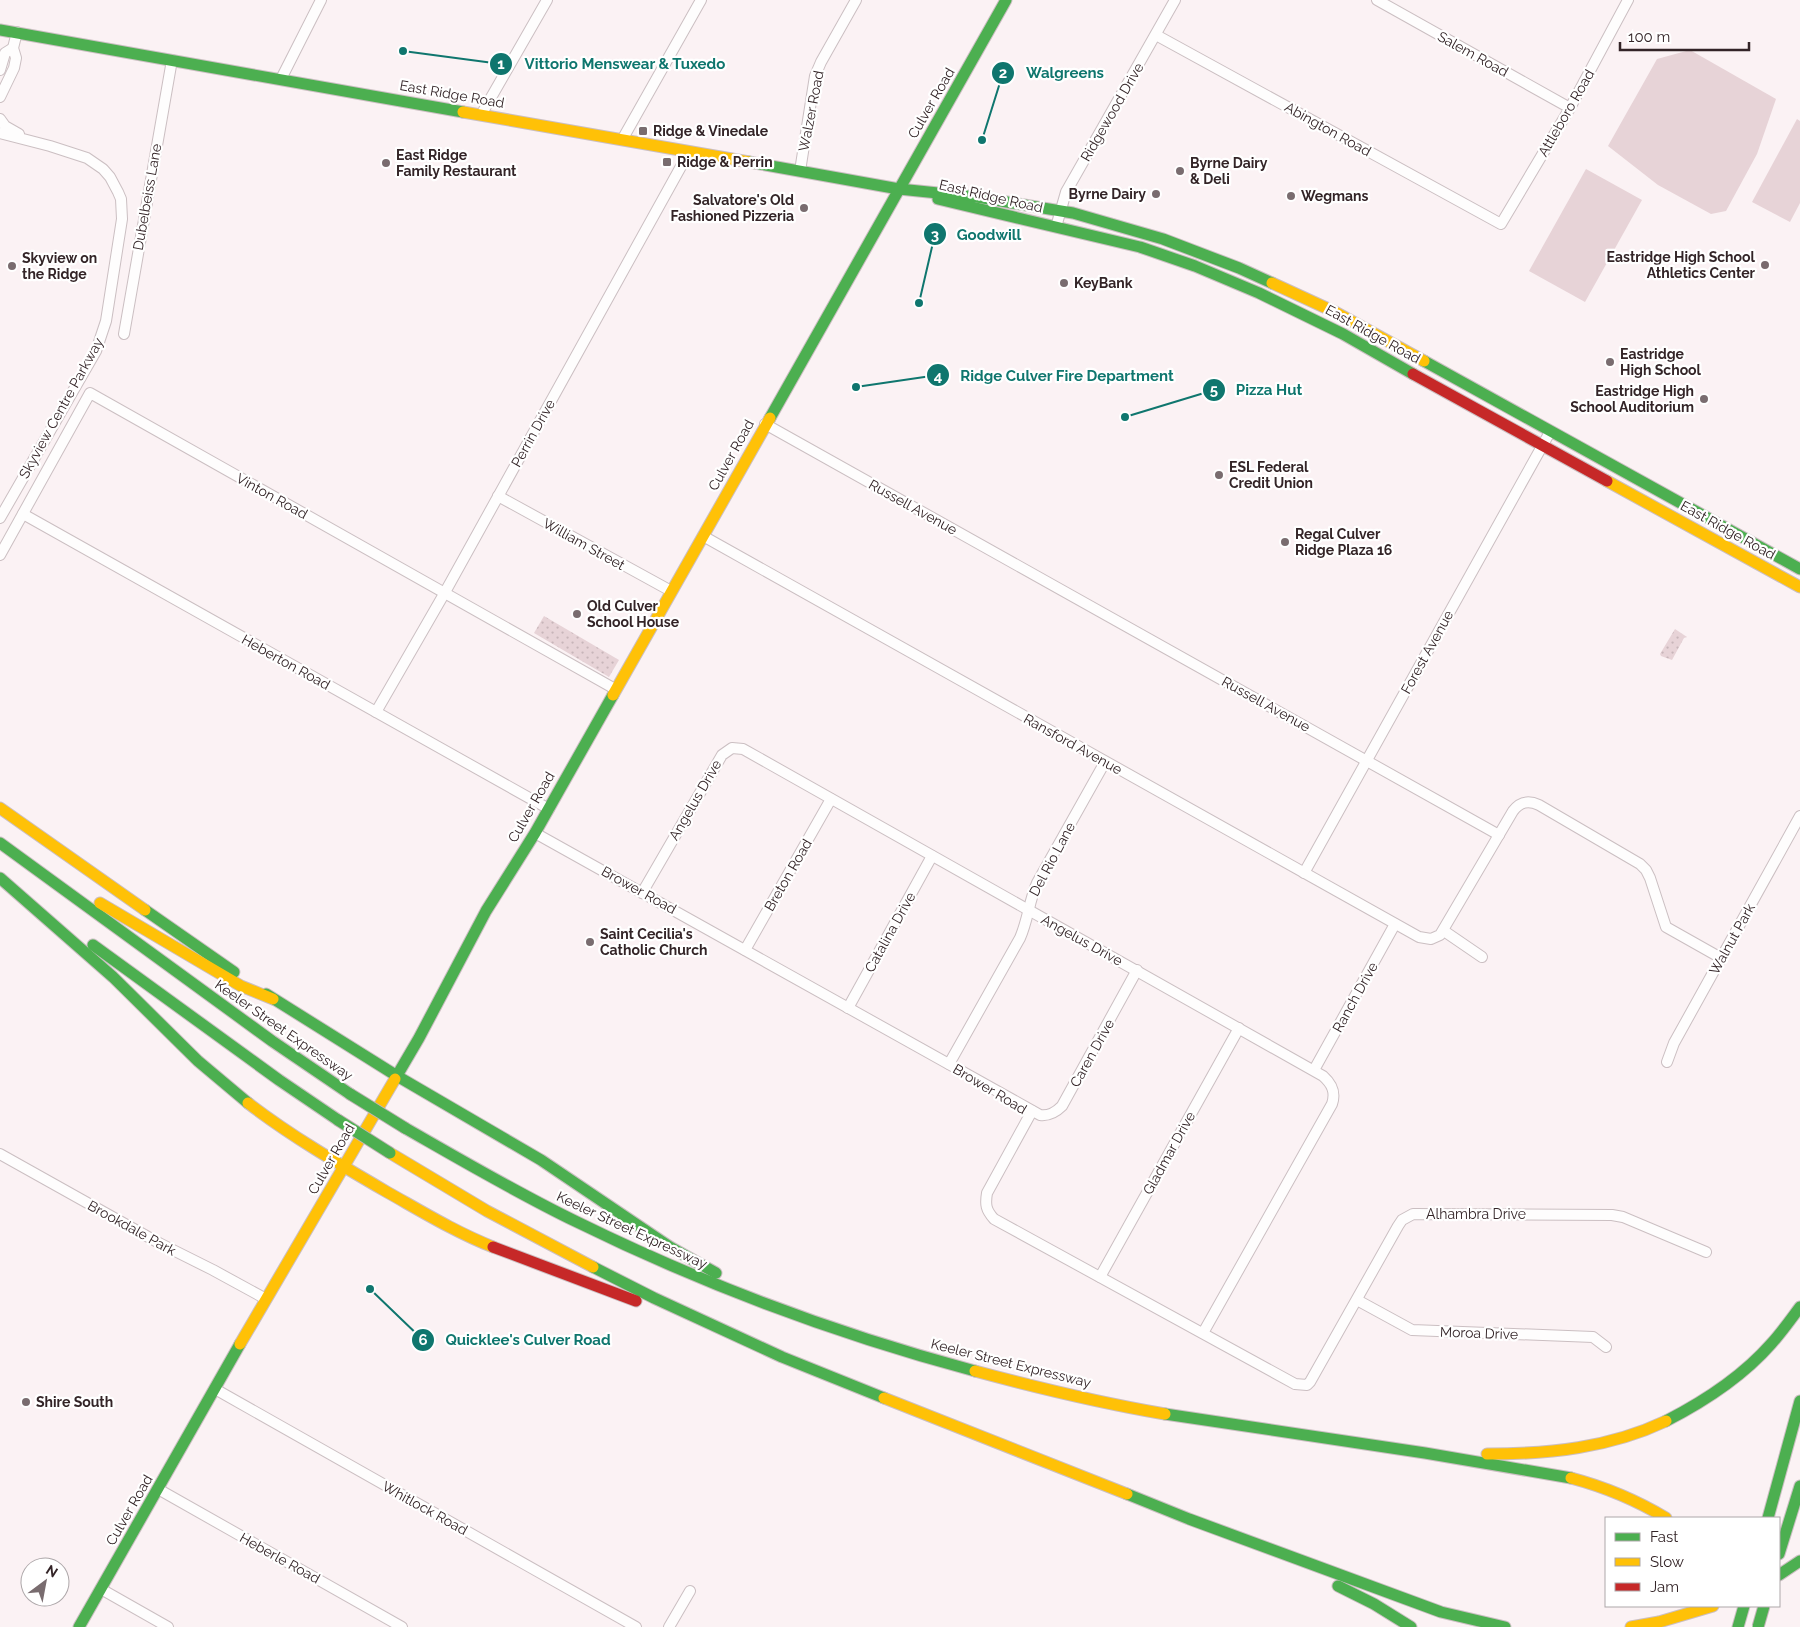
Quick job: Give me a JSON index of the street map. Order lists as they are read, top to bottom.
{
  "streets": {
    "main road": ["East Ridge Road", "Culver Road", "Keeler Street Expressway"],
    "street": [
      "Salem Road",
      "Walzer Road",
      "Ridgewood Drive",
      "Attleboro Road",
      "Abington Road",
      "Dubelbeiss Lane",
      "Skyview Centre Parkway",
      "Perrin Drive",
      "Vinton Road",
      "Russell Avenue",
      "William Street",
      "Forest Avenue",
      "Heberton Road",
      "Ransford Avenue",
      "Angelus Drive",
      "Del Rio Lane",
      "Breton Road",
      "Brower Road",
      "Catalina Drive",
      "Walnut Park",
      "Ranch Drive",
      "Caren Drive",
      "Gladmar Drive",
      "Alhambra Drive",
      "Brookdale Park",
      "Moroa Drive",
      "Whitlock Road",
      "Heberle Road"
    ]
  },
  "crossings": [
    ["Salem Road", "Attleboro Road"],
    ["East Ridge Road", "Culver Road"],
    ["East Ridge Road", "Walzer Road"],
    ["East Ridge Road", "Ridgewood Drive"],
    ["East Ridge Road", "Dubelbeiss Lane"],
    ["East Ridge Road", "Perrin Drive"],
    ["East Ridge Road", "Forest Avenue"],
    ["Culver Road", "Vinton Road"],
    ["Culver Road", "Russell Avenue"],
    ["Culver Road", "William Street"],
    ["Culver Road", "Heberton Road"],
    ["Culver Road", "Ransford Avenue"],
    ["Culver Road", "Brower Road"],
    ["Culver Road", "Brookdale Park"],
    ["Culver Road", "Whitlock Road"],
    ["Culver Road", "Heberle Road"],
    ["Ridgewood Drive", "Abington Road"],
    ["Attleboro Road", "Abington Road"],
    ["Perrin Drive", "Vinton Road"],
    ["Perrin Drive", "William Street"],
    ["Perrin Drive", "Heberton Road"],
    ["Vinton Road", "Heberton Road"],
    ["Russell Avenue", "Forest Avenue"],
    ["Forest Avenue", "Ransford Avenue"],
    ["Ransford Avenue", "Del Rio Lane"],
    ["Ransford Avenue", "Ranch Drive"],
    ["Angelus Drive", "Del Rio Lane"],
    ["Angelus Drive", "Breton Road"],
    ["Angelus Drive", "Brower Road"],
    ["Angelus Drive", "Catalina Drive"],
    ["Angelus Drive", "Ranch Drive"],
    ["Angelus Drive", "Caren Drive"],
    ["Angelus Drive", "Gladmar Drive"],
    ["Del Rio Lane", "Brower Road"],
    ["Breton Road", "Brower Road"],
    ["Brower Road", "Catalina Drive"],
    ["Brower Road", "Caren Drive"],
    ["Brower Road", "Gladmar Drive"],
    ["Brower Road", "Alhambra Drive"],
    ["Alhambra Drive", "Moroa Drive"]
  ],
  "places": {
    "other": [
      "Vittorio Menswear & Tuxedo",
      "Walgreens",
      "East Ridge Family Restaurant",
      "Byrne Dairy & Deli",
      "Byrne Dairy",
      "Wegmans",
      "Salvatore's Old Fashioned Pizzeria",
      "Eastridge High School Athletics Center",
      "Skyview on the Ridge",
      "KeyBank",
      "Goodwill",
      "Eastridge High School",
      "Ridge Culver Fire Department",
      "Eastridge High School Auditorium",
      "Pizza Hut",
      "ESL Federal Credit Union",
      "Regal Culver Ridge Plaza 16",
      "Old Culver School House",
      "Saint Cecilia's Catholic Church",
      "Quicklee's Culver Road",
      "Shire South"
    ],
    "transit": ["Ridge & Vinedale", "Ridge & Perrin"]
  },
  "legend": ["Fast", "Slow", "Jam"],
  "scale_bar": "100 m",
  "north": "top right"
}
